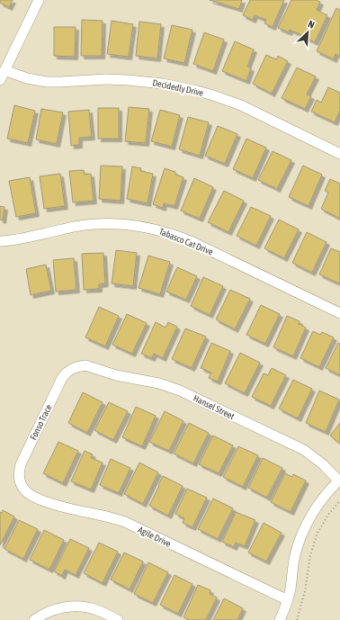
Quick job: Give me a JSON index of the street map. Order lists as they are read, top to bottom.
{
  "streets": {
    "street": [
      "Decidedly Drive",
      "Tabasco Cat Drive",
      "Hansel Street",
      "Fonso Trace",
      "Agile Drive"
    ]
  },
  "crossings": [
    ["Hansel Street", "Fonso Trace"],
    ["Fonso Trace", "Agile Drive"]
  ],
  "north": "top right"
}
